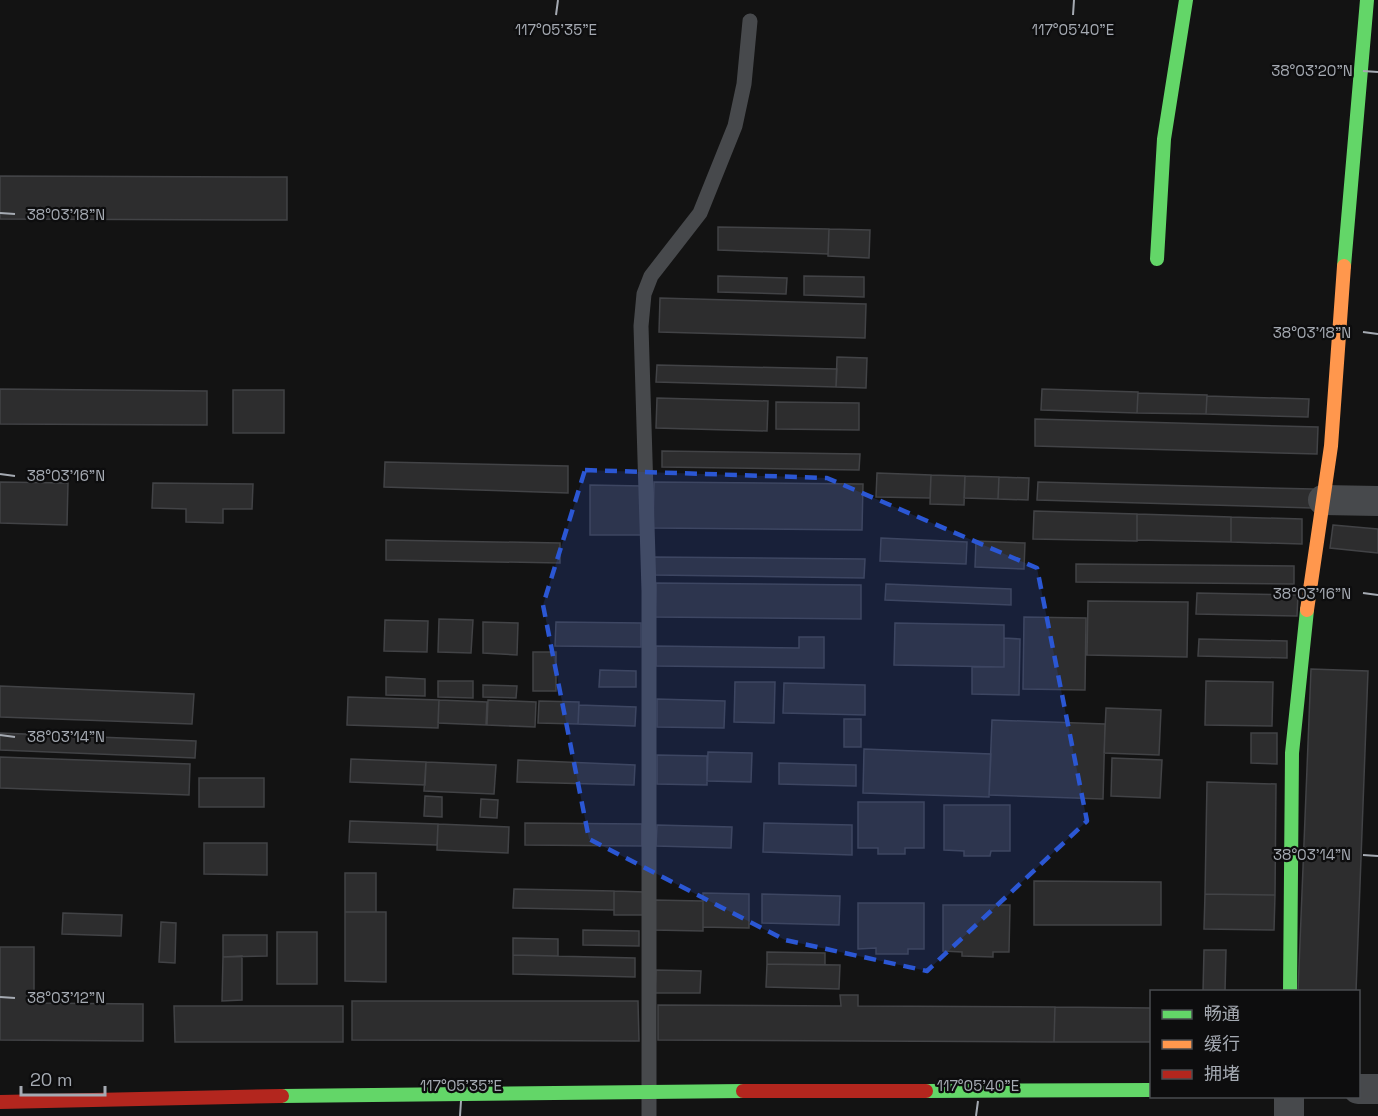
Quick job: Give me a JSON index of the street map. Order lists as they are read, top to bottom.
{
  "legend": ["畅通", "缓行", "拥堵"],
  "scale_bar": "20 m",
  "coordinates": [
    "117°05'35\"E",
    "117°05'40\"E",
    "38°03'20\"N",
    "38°03'18\"N",
    "38°03'16\"N",
    "38°03'14\"N",
    "38°03'12\"N"
  ]
}
